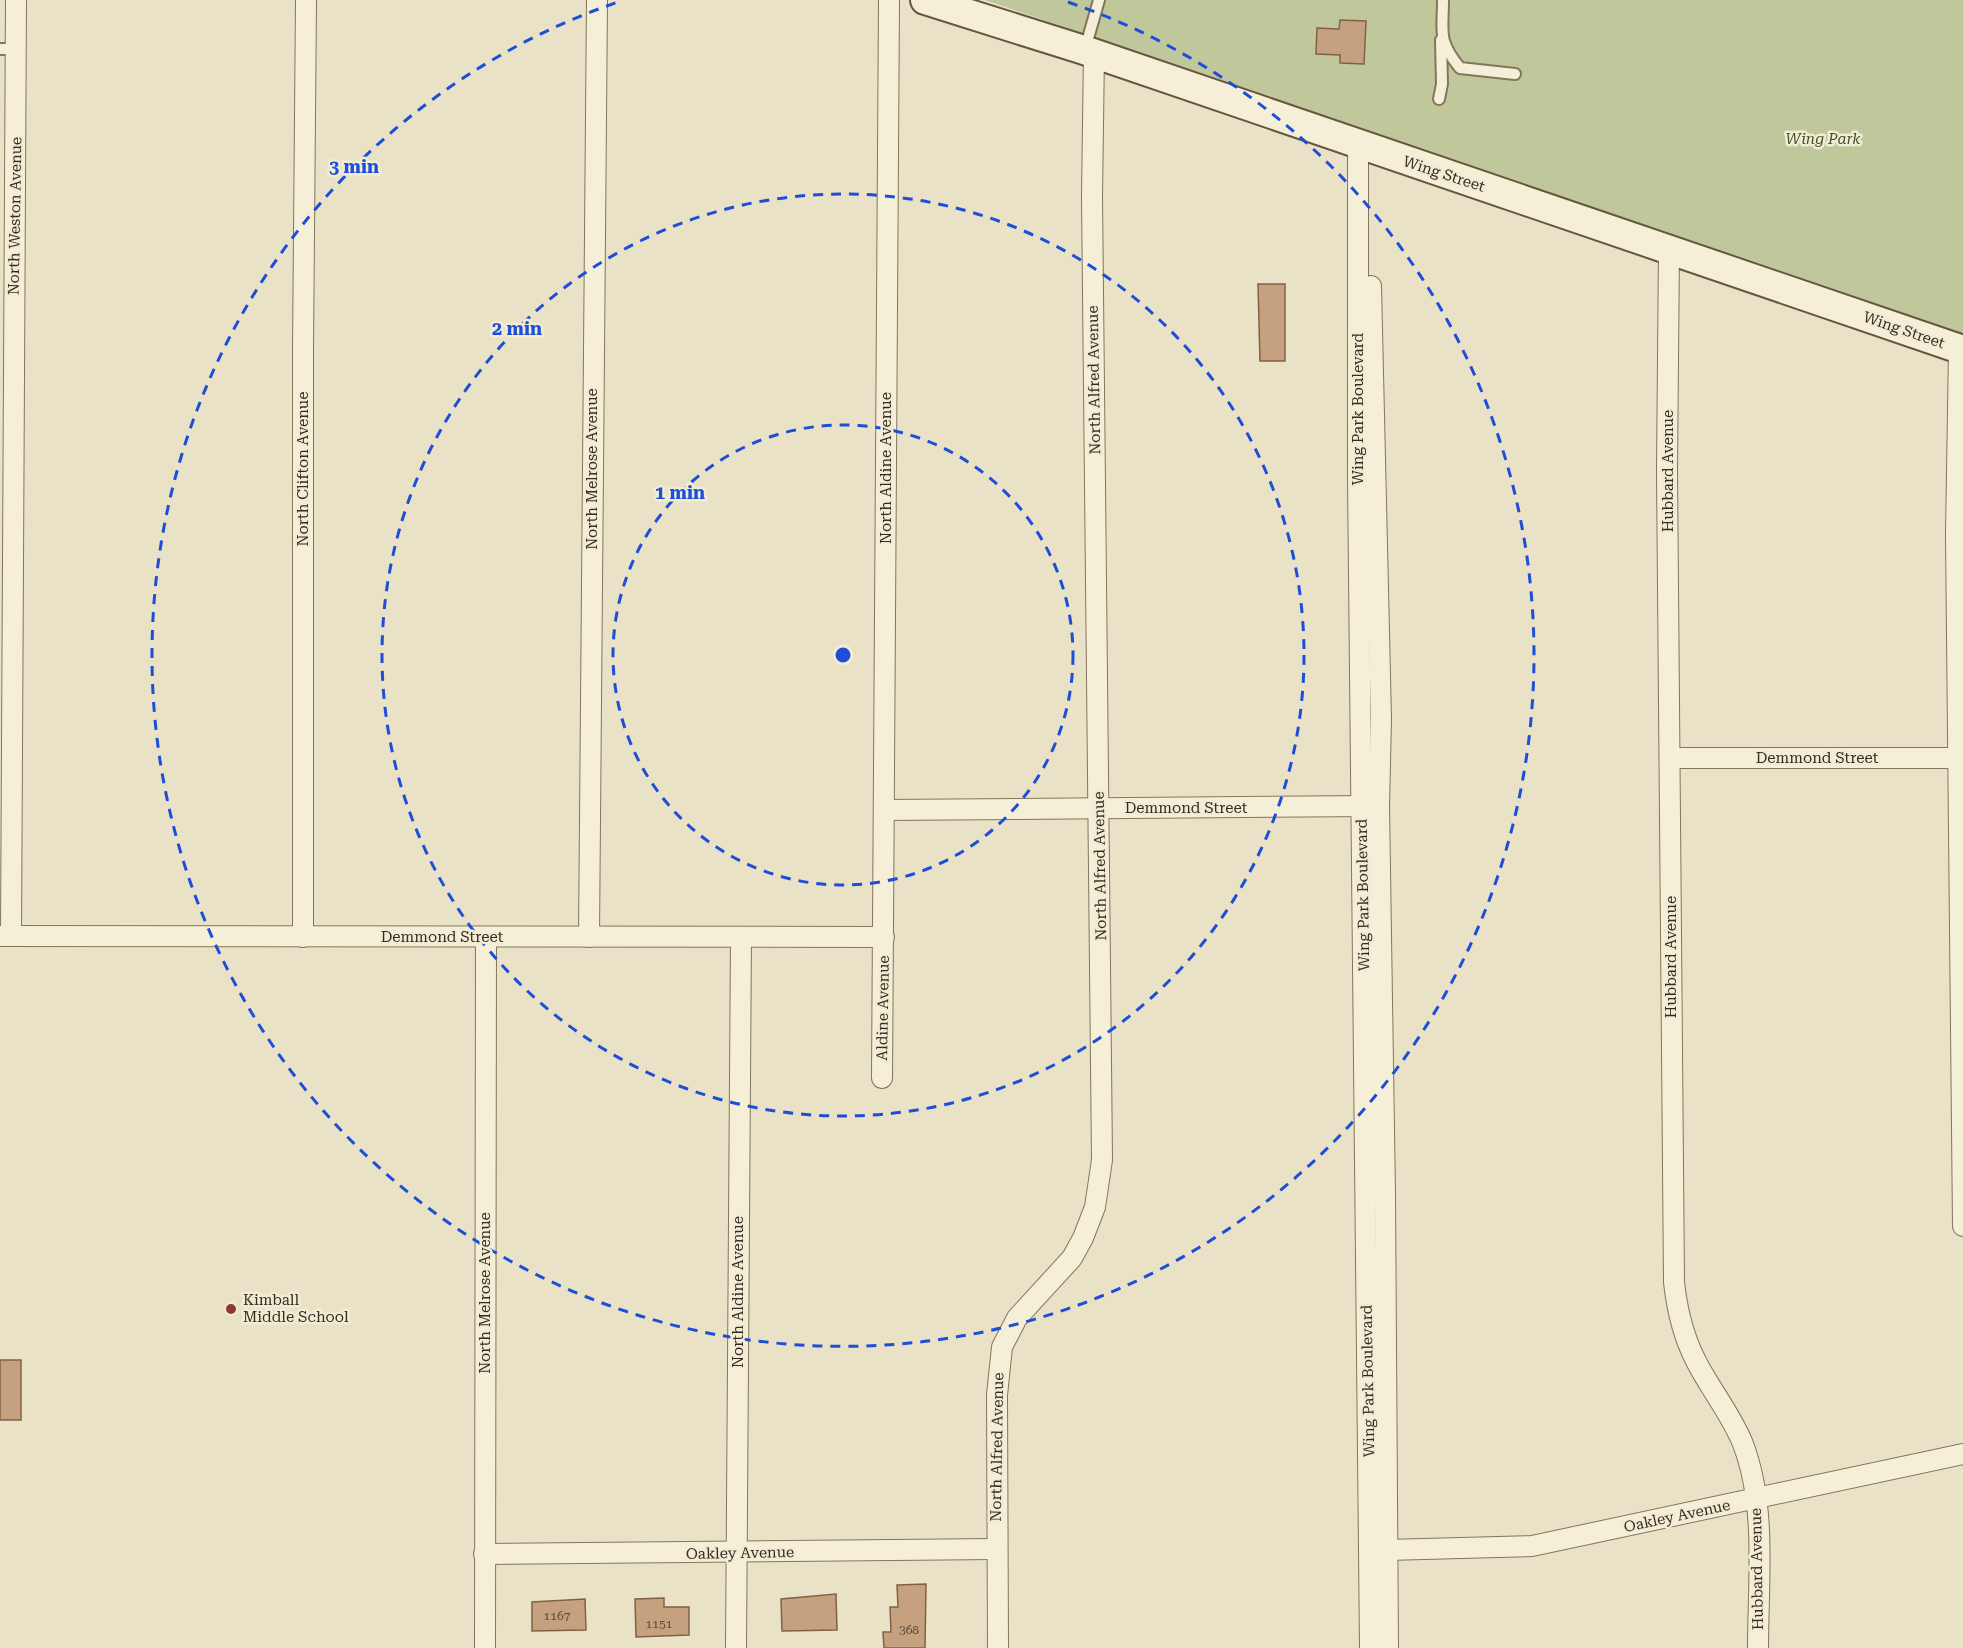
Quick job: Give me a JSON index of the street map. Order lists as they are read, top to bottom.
{
  "streets": {
    "street": [
      "Wing Street",
      "North Weston Avenue",
      "North Alfred Avenue",
      "Wing Park Boulevard",
      "North Aldine Avenue",
      "North Clifton Avenue",
      "North Melrose Avenue",
      "Hubbard Avenue",
      "Demmond Street",
      "Aldine Avenue",
      "Oakley Avenue"
    ]
  },
  "crossings": [
    ["Wing Street", "North Alfred Avenue"],
    ["Wing Street", "Wing Park Boulevard"],
    ["Wing Street", "Hubbard Avenue"],
    ["North Weston Avenue", "Demmond Street"],
    ["North Alfred Avenue", "Demmond Street"],
    ["North Alfred Avenue", "Oakley Avenue"],
    ["Wing Park Boulevard", "Demmond Street"],
    ["Wing Park Boulevard", "Oakley Avenue"],
    ["North Aldine Avenue", "Demmond Street"],
    ["North Aldine Avenue", "Aldine Avenue"],
    ["North Aldine Avenue", "Oakley Avenue"],
    ["North Clifton Avenue", "Demmond Street"],
    ["North Melrose Avenue", "Demmond Street"],
    ["North Melrose Avenue", "Oakley Avenue"],
    ["Hubbard Avenue", "Demmond Street"],
    ["Hubbard Avenue", "Oakley Avenue"],
    ["Demmond Street", "Aldine Avenue"]
  ],
  "parks": ["Wing Park"],
  "places": ["Kimball Middle School"],
  "house_numbers": ["1167", "1151", "368"],
  "rings": ["3 min", "2 min", "1 min"]
}
